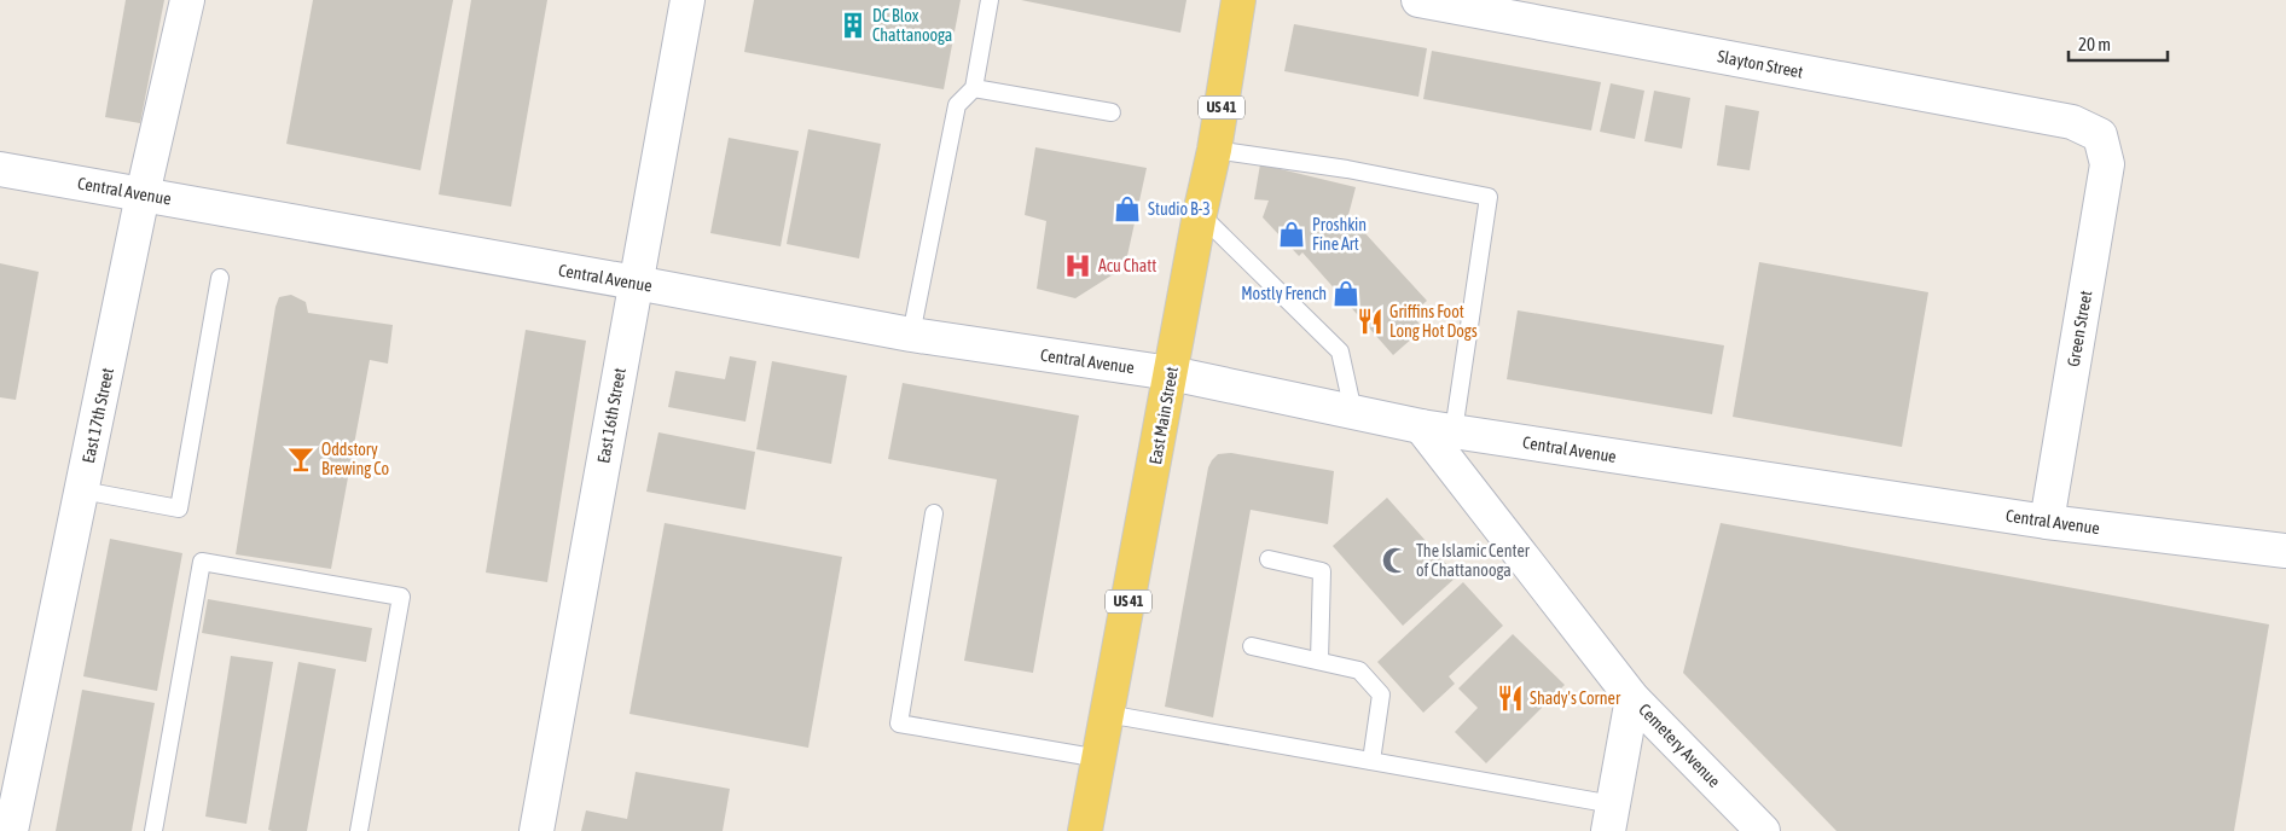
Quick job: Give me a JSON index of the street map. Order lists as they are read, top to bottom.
{
  "streets": {
    "main road": ["US 41", "East Main Street"],
    "street": [
      "Slayton Street",
      "Central Avenue",
      "Green Street",
      "East 17th Street",
      "East 16th Street",
      "Cemetery Avenue"
    ]
  },
  "crossings": [
    ["Slayton Street", "Green Street"],
    ["Central Avenue", "Green Street"],
    ["Central Avenue", "East 17th Street"],
    ["Central Avenue", "East 16th Street"],
    ["Central Avenue", "East Main Street"],
    ["Central Avenue", "Cemetery Avenue"]
  ],
  "places": {
    "building": ["DC Blox Chattanooga"],
    "shop": ["Studio B-3", "Proshkin Fine Art", "Mostly French"],
    "hospital": ["Acu Chatt"],
    "restaurant": ["Griffins Foot Long Hot Dogs", "Shady's Corner"],
    "bar": ["Oddstory Brewing Co"],
    "mosque": ["The Islamic Center of Chattanooga"]
  },
  "scale_bar": "20 m"
}
